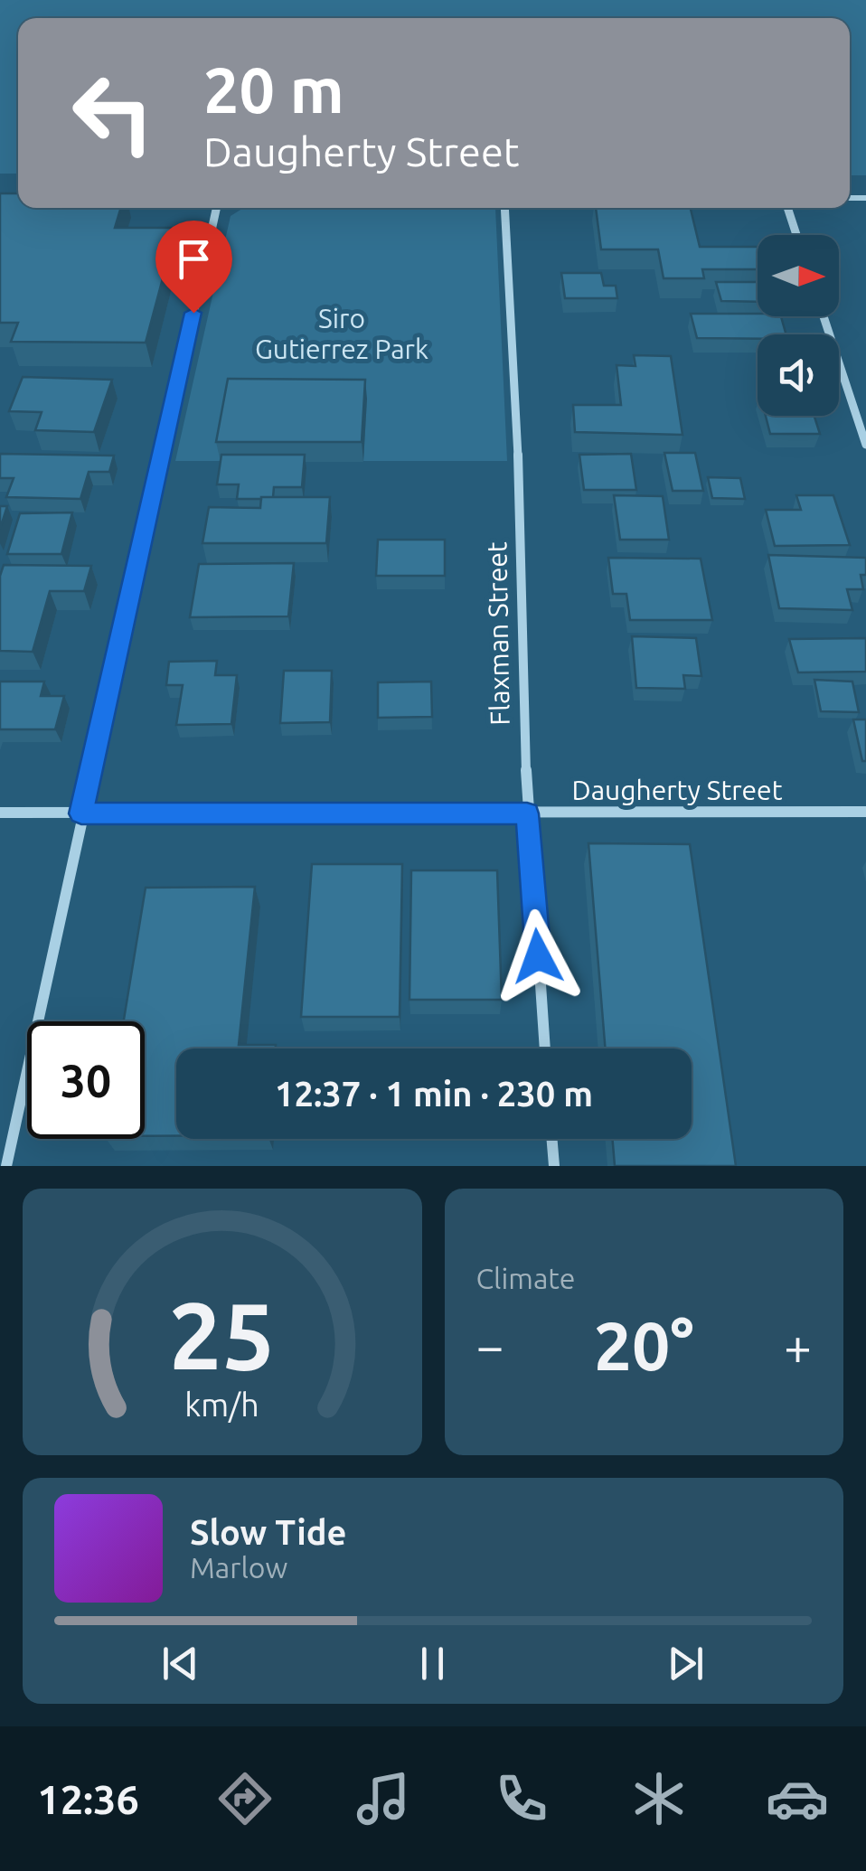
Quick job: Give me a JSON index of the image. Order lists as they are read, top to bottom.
{
  "streets": {
    "street": ["Flaxman Street", "Daugherty Street"]
  },
  "crossings": [
    ["Flaxman Street", "Daugherty Street"]
  ],
  "parks": ["Siro Gutierrez Park"],
  "north": "right",
  "page": {
    "turn": ["20 m", "Daugherty Street"],
    "limit": "30",
    "trip": "12:37 · 1 min · 230 m",
    "tile": "Climate",
    "heat": ["−", "20°", "+"],
    "song": ["Slow Tide", "Marlow"],
    "tabs": "12:36",
    "gauge": ["25", "km/h"]
  }
}
